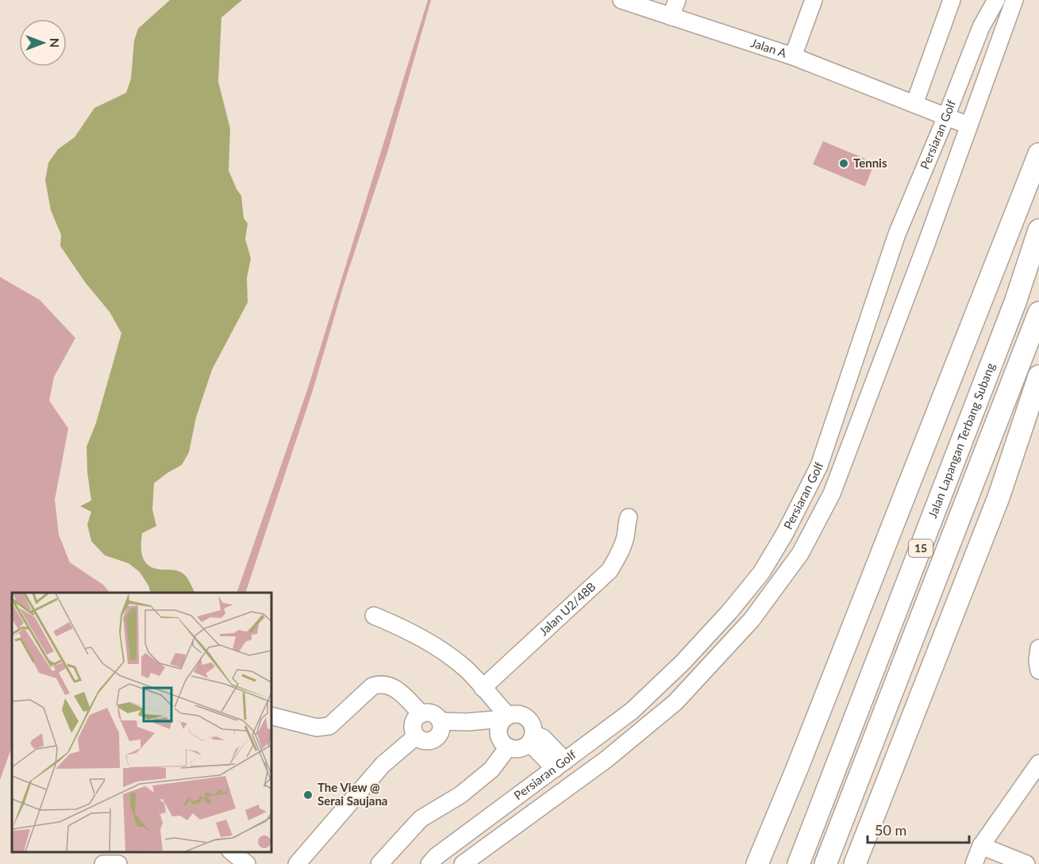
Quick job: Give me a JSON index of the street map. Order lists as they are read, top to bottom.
{
  "streets": {
    "main road": ["Jalan Lapangan Terbang Subang", "15"],
    "street": ["Jalan A", "Persiaran Golf", "Jalan U2/48B"]
  },
  "crossings": [
    ["Jalan A", "Persiaran Golf"]
  ],
  "places": ["Tennis", "The View @ Serai Saujana"],
  "scale_bar": "50 m",
  "north": "right"
}
